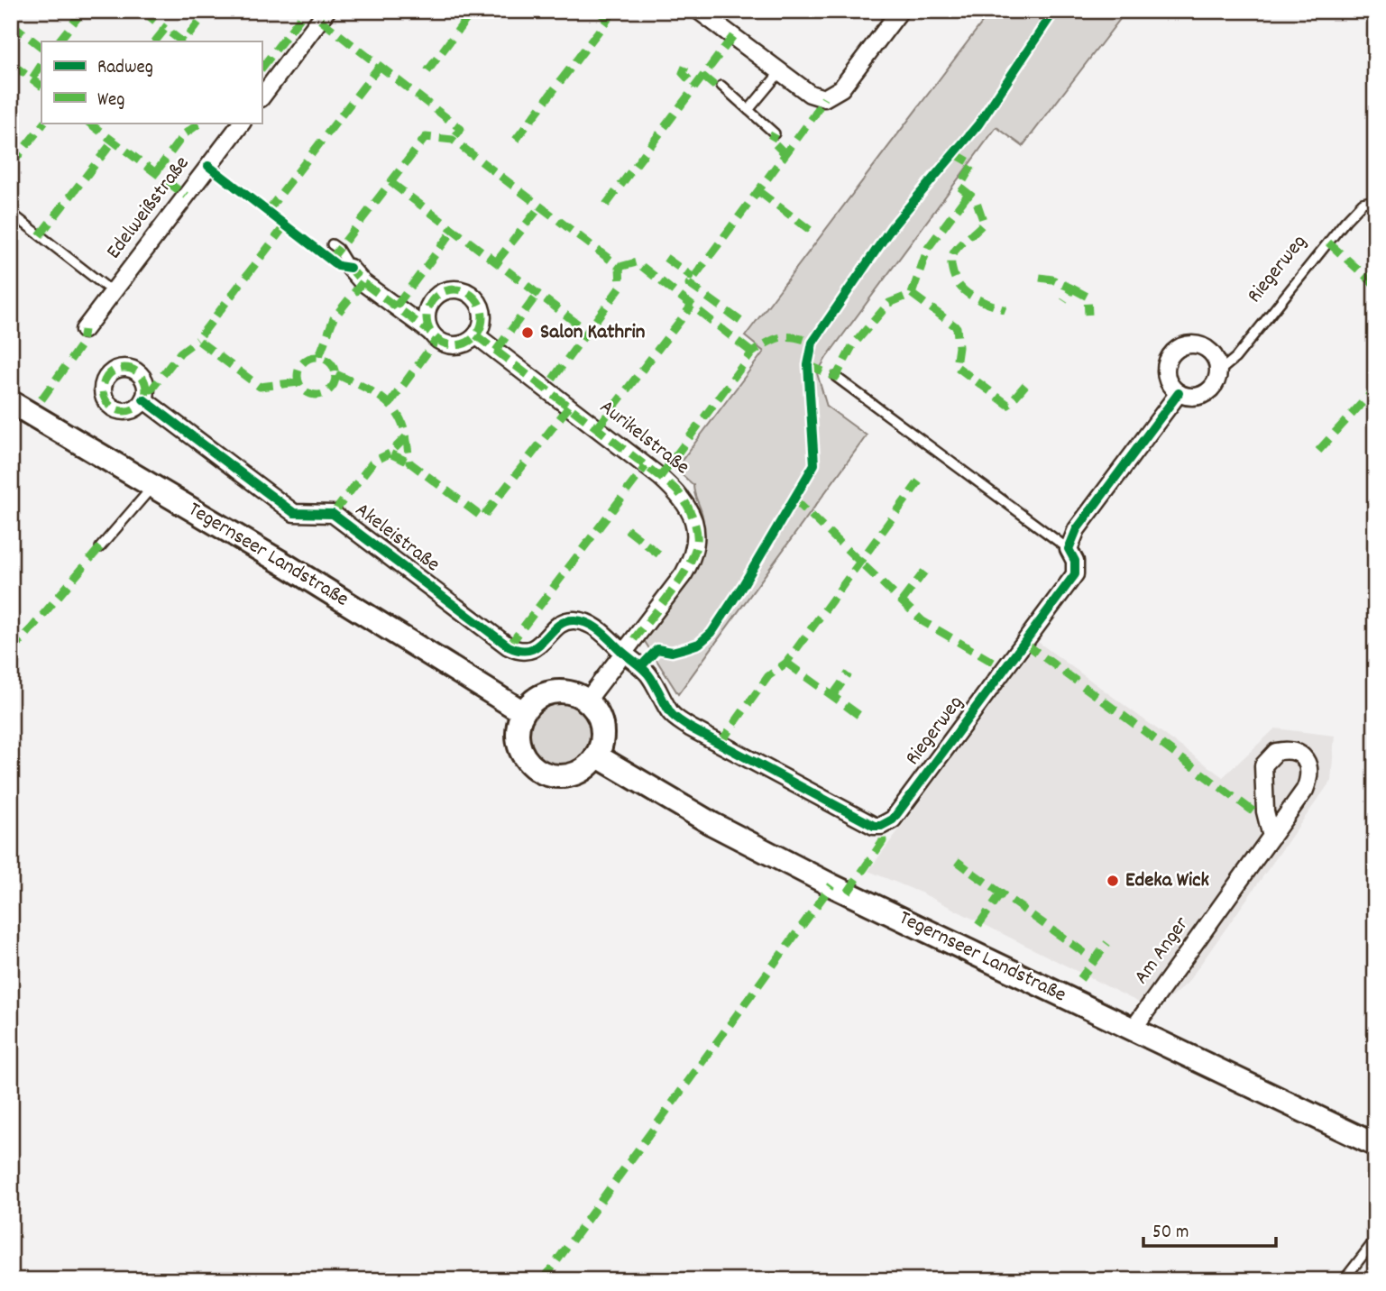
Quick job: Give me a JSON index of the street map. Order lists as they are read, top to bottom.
{
  "streets": {
    "main road": ["Tegernseer Landstraße"],
    "street": [
      "Edelweißstraße",
      "Riegerweg",
      "Aurikelstraße",
      "Akeleistraße",
      "Am Anger"
    ]
  },
  "crossings": [
    ["Riegerweg", "Aurikelstraße"],
    ["Riegerweg", "Akeleistraße"],
    ["Aurikelstraße", "Akeleistraße"],
    ["Aurikelstraße", "Tegernseer Landstraße"],
    ["Tegernseer Landstraße", "Am Anger"]
  ],
  "places": ["Salon Kathrin", "Edeka Wick"],
  "legend": ["Radweg", "Weg"],
  "scale_bar": "50 m"
}
